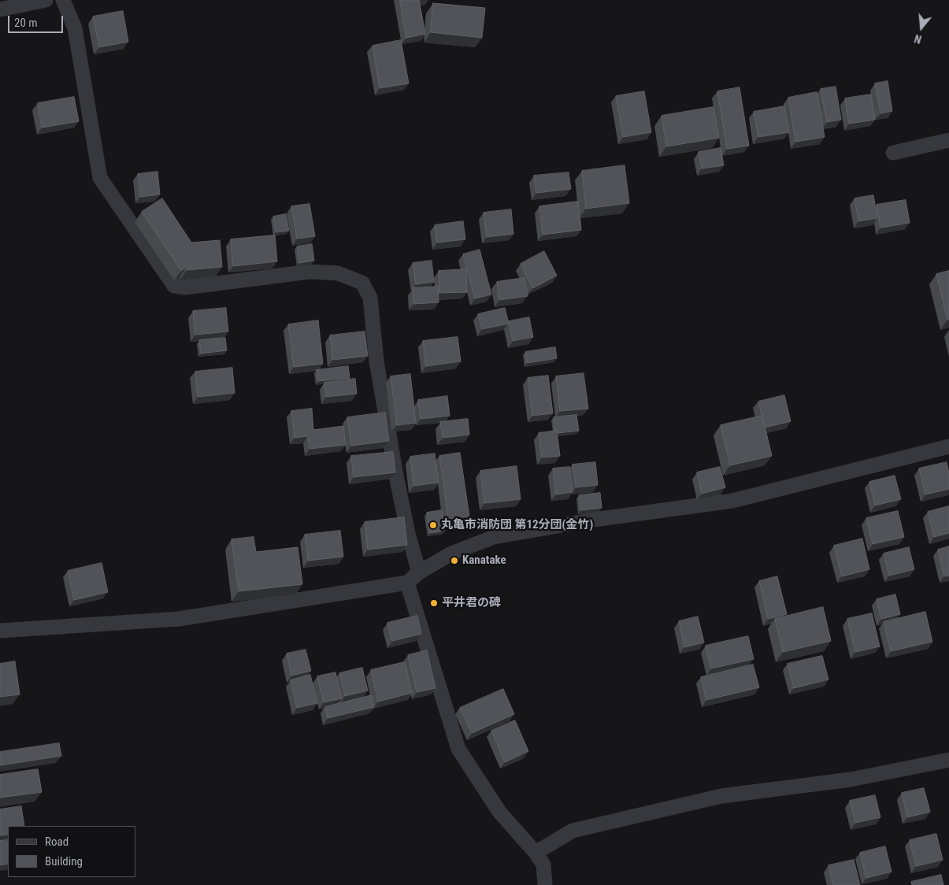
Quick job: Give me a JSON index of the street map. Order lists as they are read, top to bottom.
{
  "places": ["丸亀市消防団 第12分団(金竹)", "Kanatake", "平井君の碑"],
  "legend": ["Road", "Building"],
  "scale_bar": "20 m",
  "north": "bottom"
}
